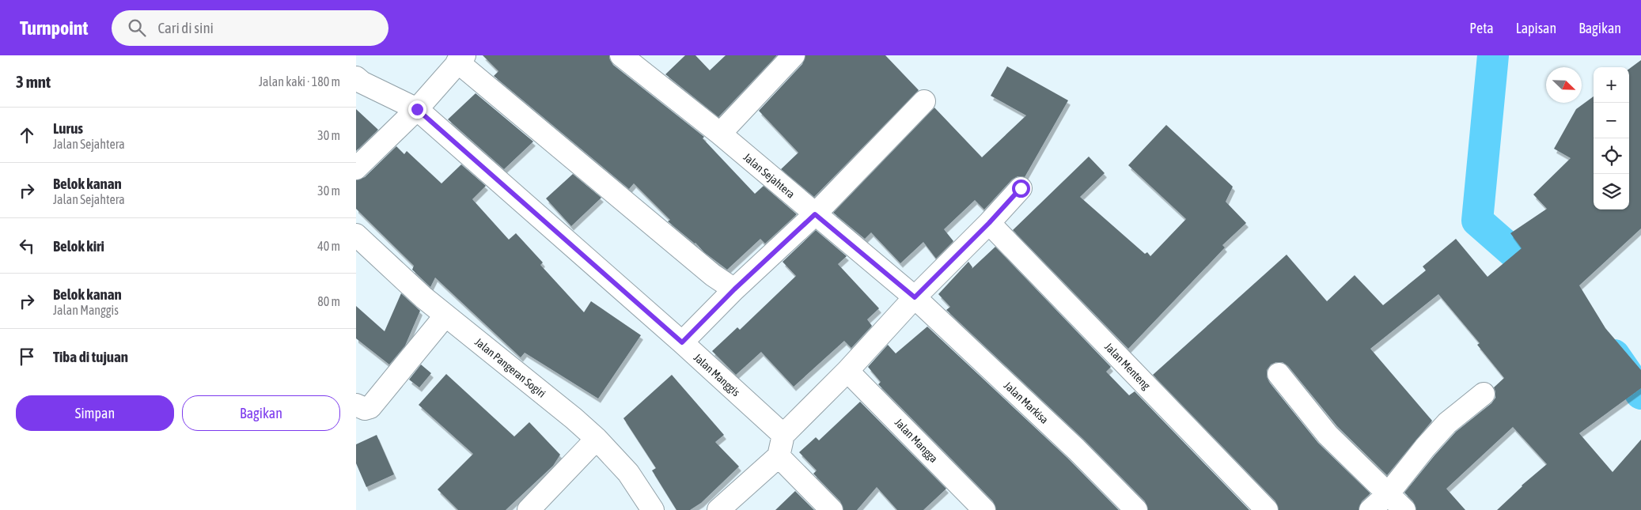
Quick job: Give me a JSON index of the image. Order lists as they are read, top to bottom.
{
  "streets": {
    "street": [
      "Jalan Sejahtera",
      "Jalan Menteng",
      "Jalan Pangeran Sogiri",
      "Jalan Manggis",
      "Jalan Markisa",
      "Jalan Mangga"
    ]
  },
  "crossings": [
    ["Jalan Sejahtera", "Jalan Markisa"]
  ],
  "north": "bottom right",
  "page": {
    "header": "Turnpoint",
    "search": "Cari di sini",
    "nav": ["Peta", "Lapisan", "Bagikan"],
    "heading": ["3 mnt", "Jalan kaki · 180 m"],
    "map_buttons": ["+", "−"],
    "list": [
      ["Lurus", "Jalan Sejahtera", "30 m"],
      ["Belok kanan", "Jalan Sejahtera", "30 m"],
      ["Belok kiri", "40 m"],
      ["Belok kanan", "Jalan Manggis", "80 m"],
      "Tiba di tujuan"
    ],
    "buttons": ["Simpan", "Bagikan"]
  }
}
